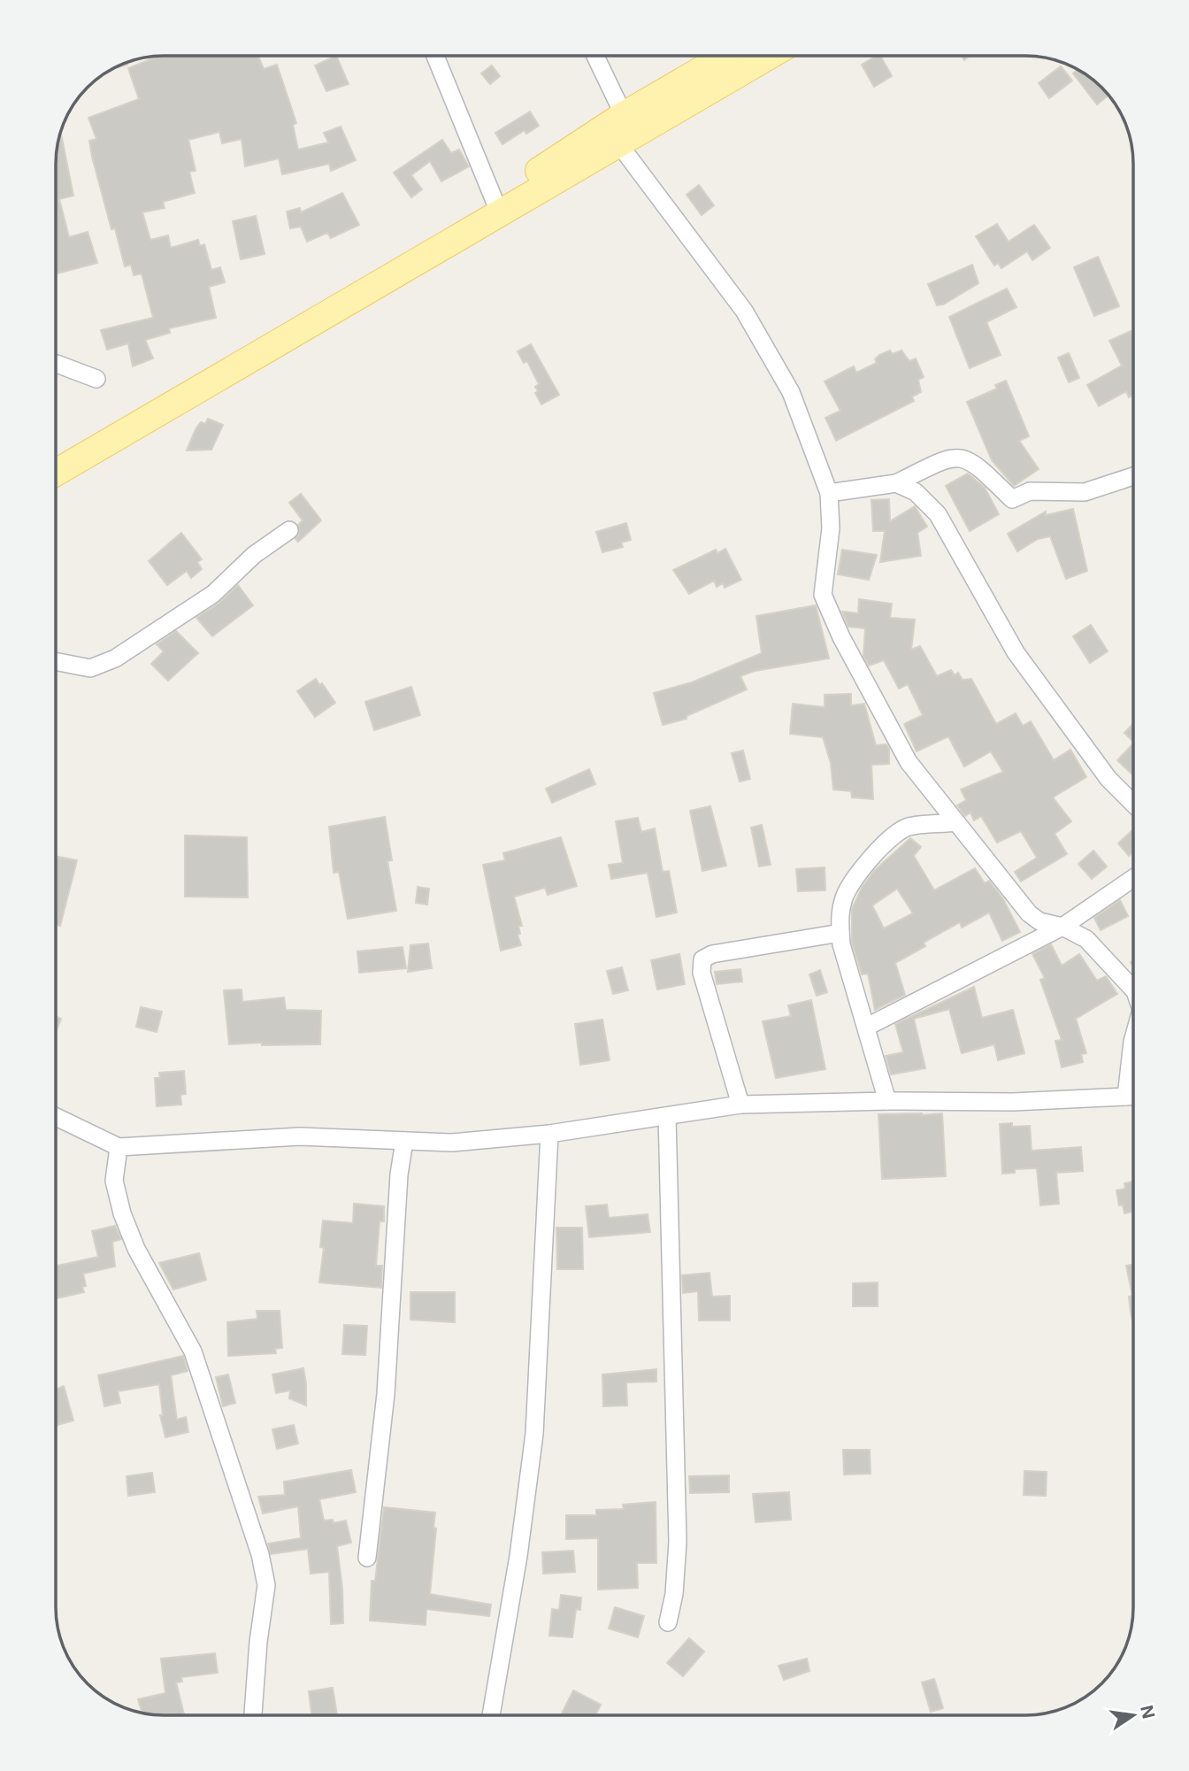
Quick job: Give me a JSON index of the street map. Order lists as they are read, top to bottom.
{
  "north": "right"
}
